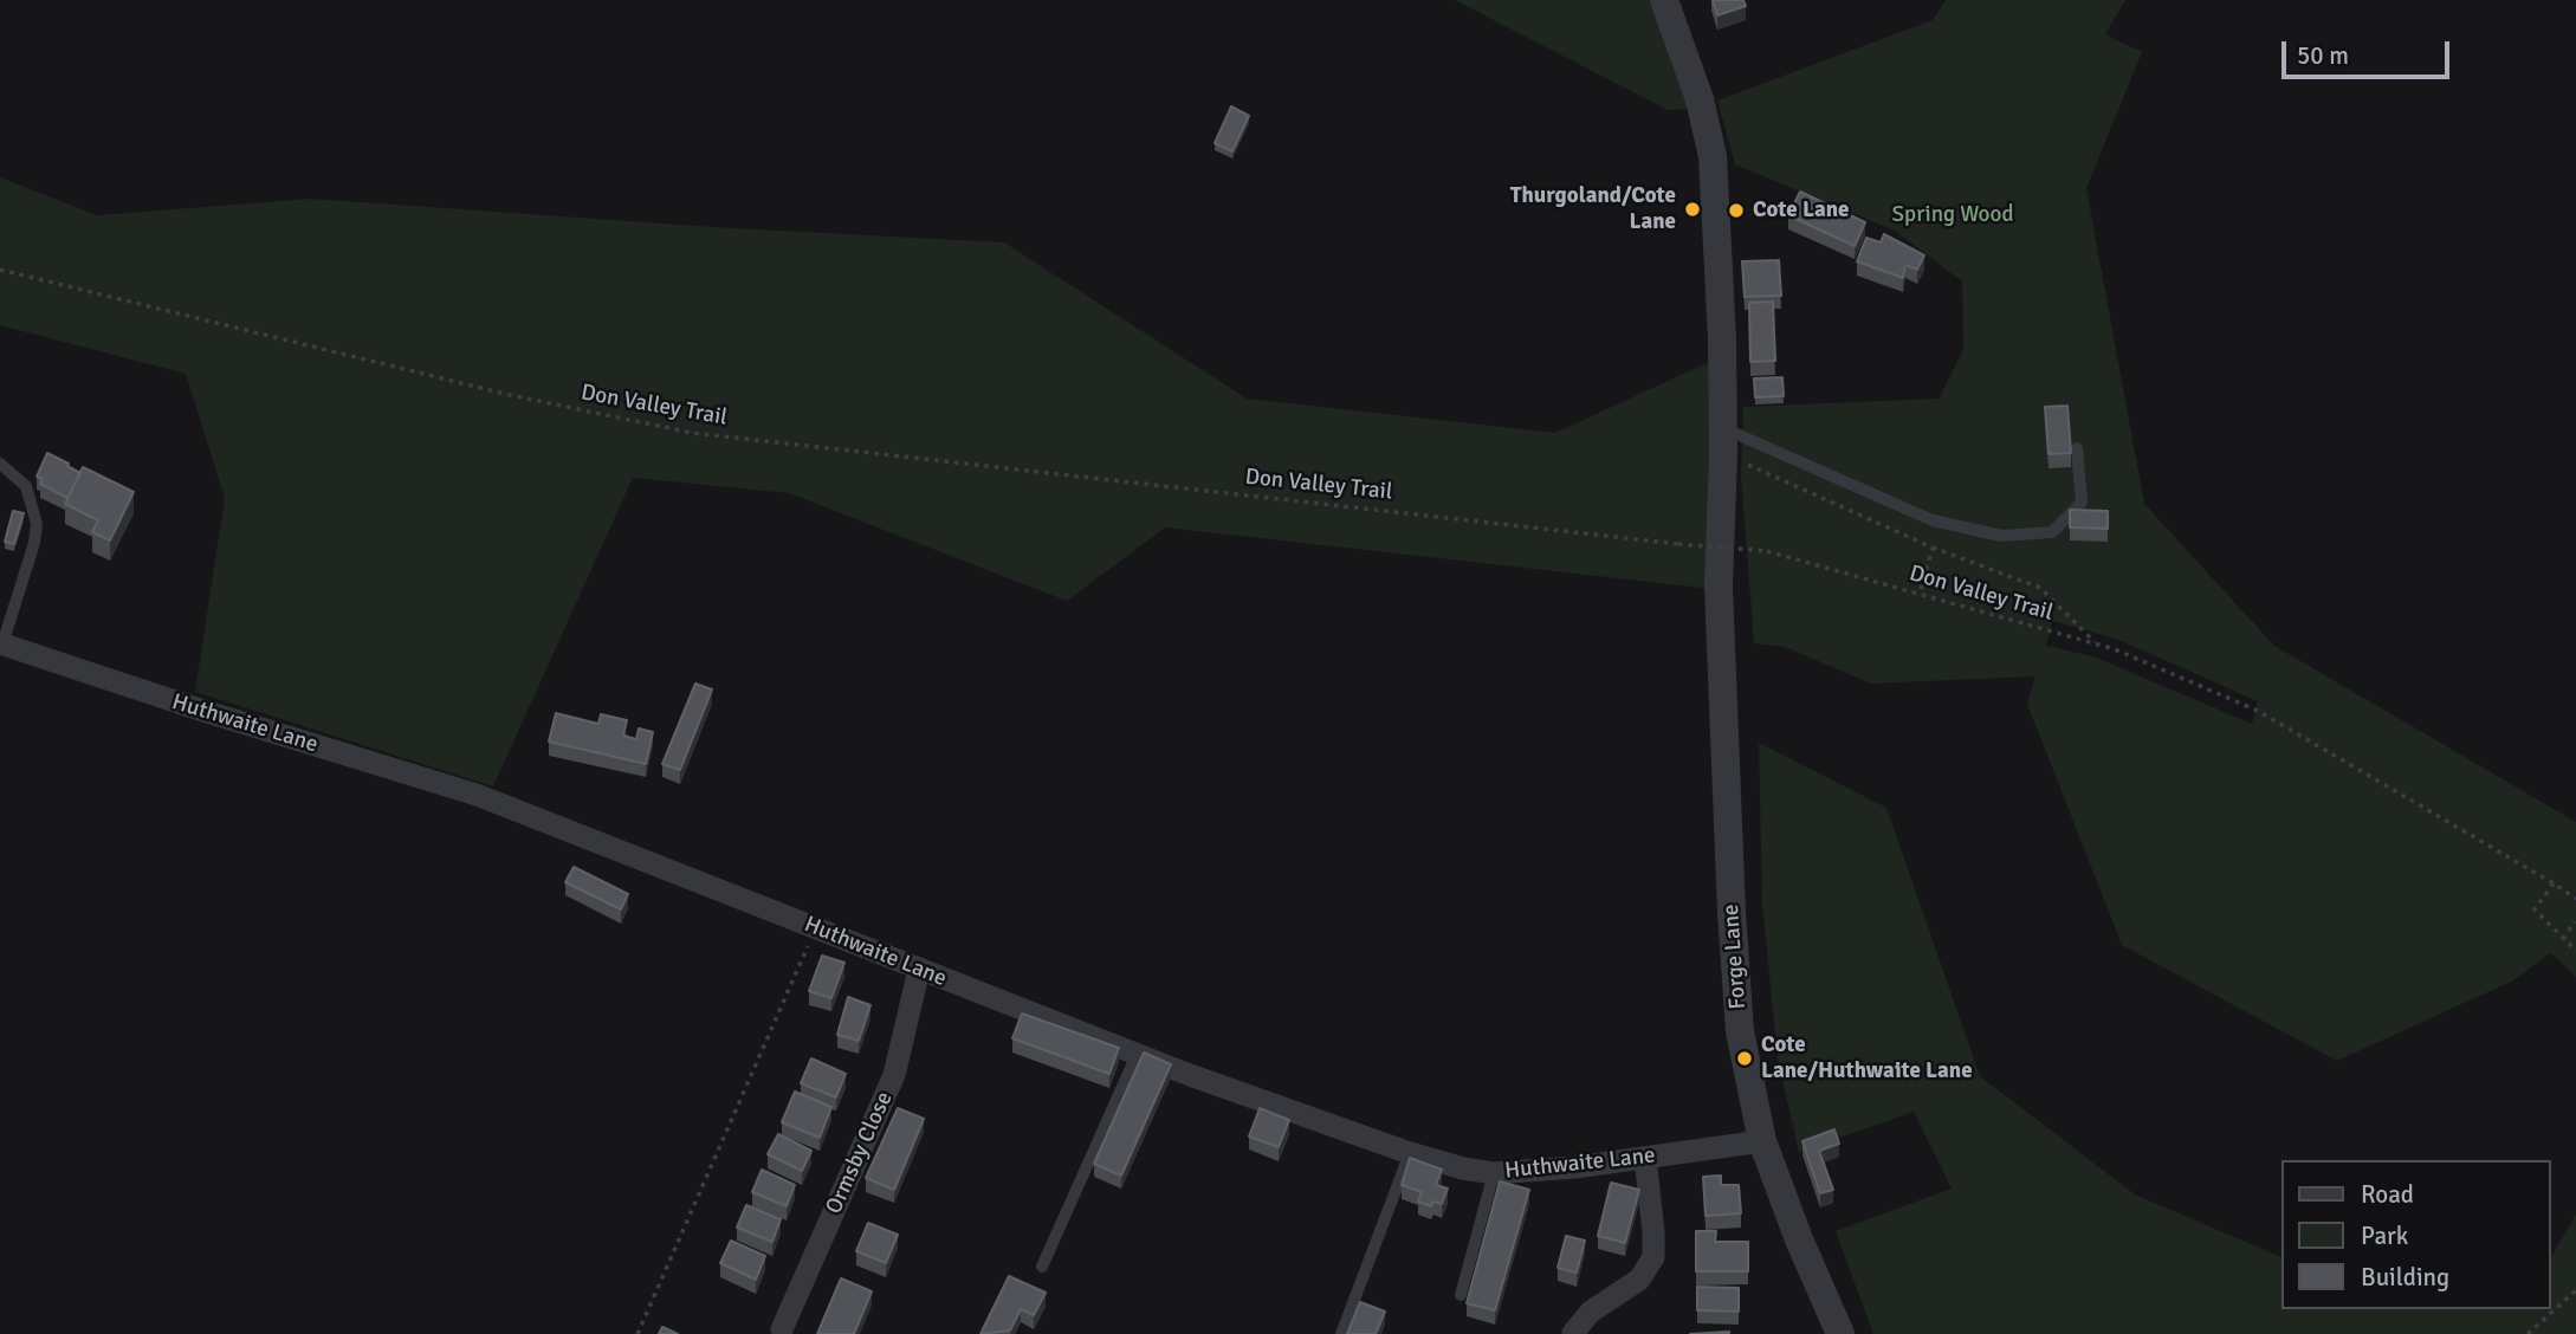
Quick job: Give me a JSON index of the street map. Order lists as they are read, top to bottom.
{
  "streets": {
    "street": ["Huthwaite Lane", "Forge Lane", "Ormsby Close"],
    "path": ["Don Valley Trail"]
  },
  "crossings": [
    ["Huthwaite Lane", "Forge Lane"],
    ["Huthwaite Lane", "Ormsby Close"]
  ],
  "parks": ["Spring Wood"],
  "places": ["Thurgoland/Cote Lane", "Cote Lane", "Cote Lane/Huthwaite Lane"],
  "legend": ["Road", "Park", "Building"],
  "scale_bar": "50 m"
}
